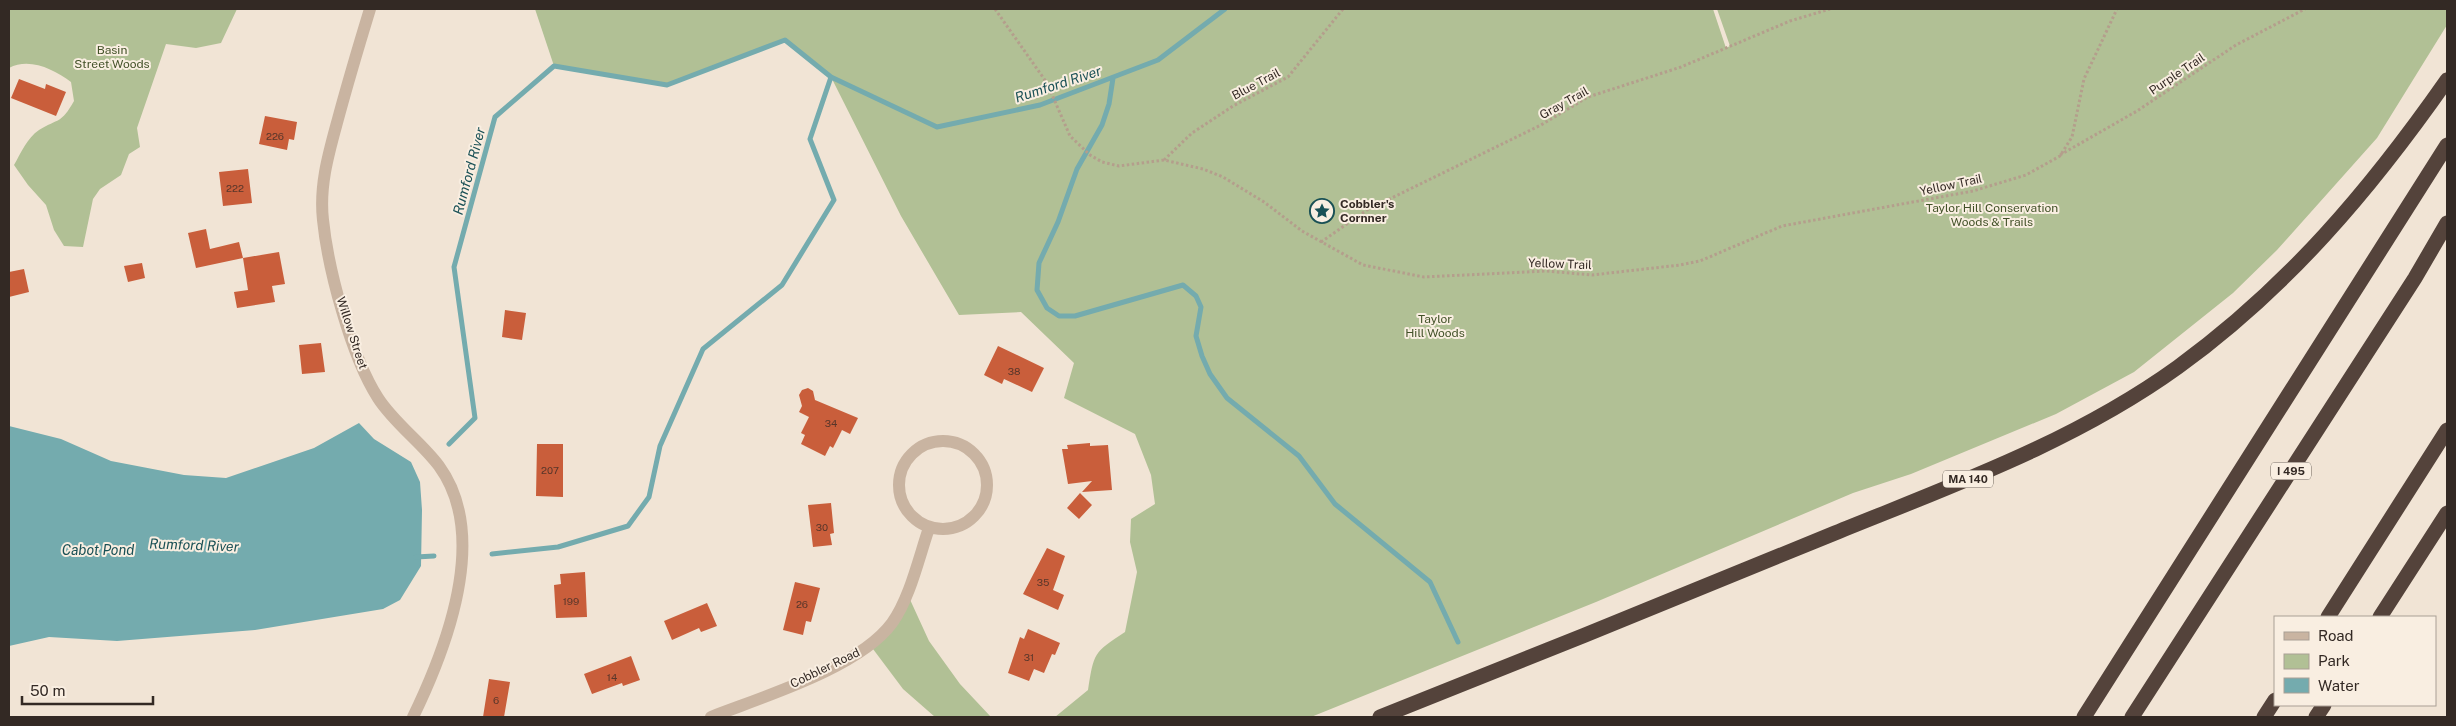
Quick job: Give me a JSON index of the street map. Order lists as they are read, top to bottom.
{
  "streets": {
    "highway": ["I 495", "MA 140"],
    "street": ["Willow Street", "Cobbler Road"],
    "path": [
      "Purple Trail",
      "Blue Trail",
      "Gray Trail",
      "Yellow Trail"
    ]
  },
  "crossings": [
    ["Purple Trail", "Yellow Trail"],
    ["Blue Trail", "Yellow Trail"],
    ["Gray Trail", "Yellow Trail"]
  ],
  "water": ["Rumford River", "Cabot Pond"],
  "parks": ["Basin Street Woods", "Taylor Hill Conservation Woods & Trails", "Taylor Hill Woods"],
  "places": {
    "place": ["Cobbler's Cornner"]
  },
  "house_numbers": [
    "226",
    "222",
    "38",
    "34",
    "207",
    "30",
    "35",
    "199",
    "26",
    "31",
    "14",
    "6"
  ],
  "legend": ["Road", "Park", "Water"],
  "scale_bar": "50 m"
}
